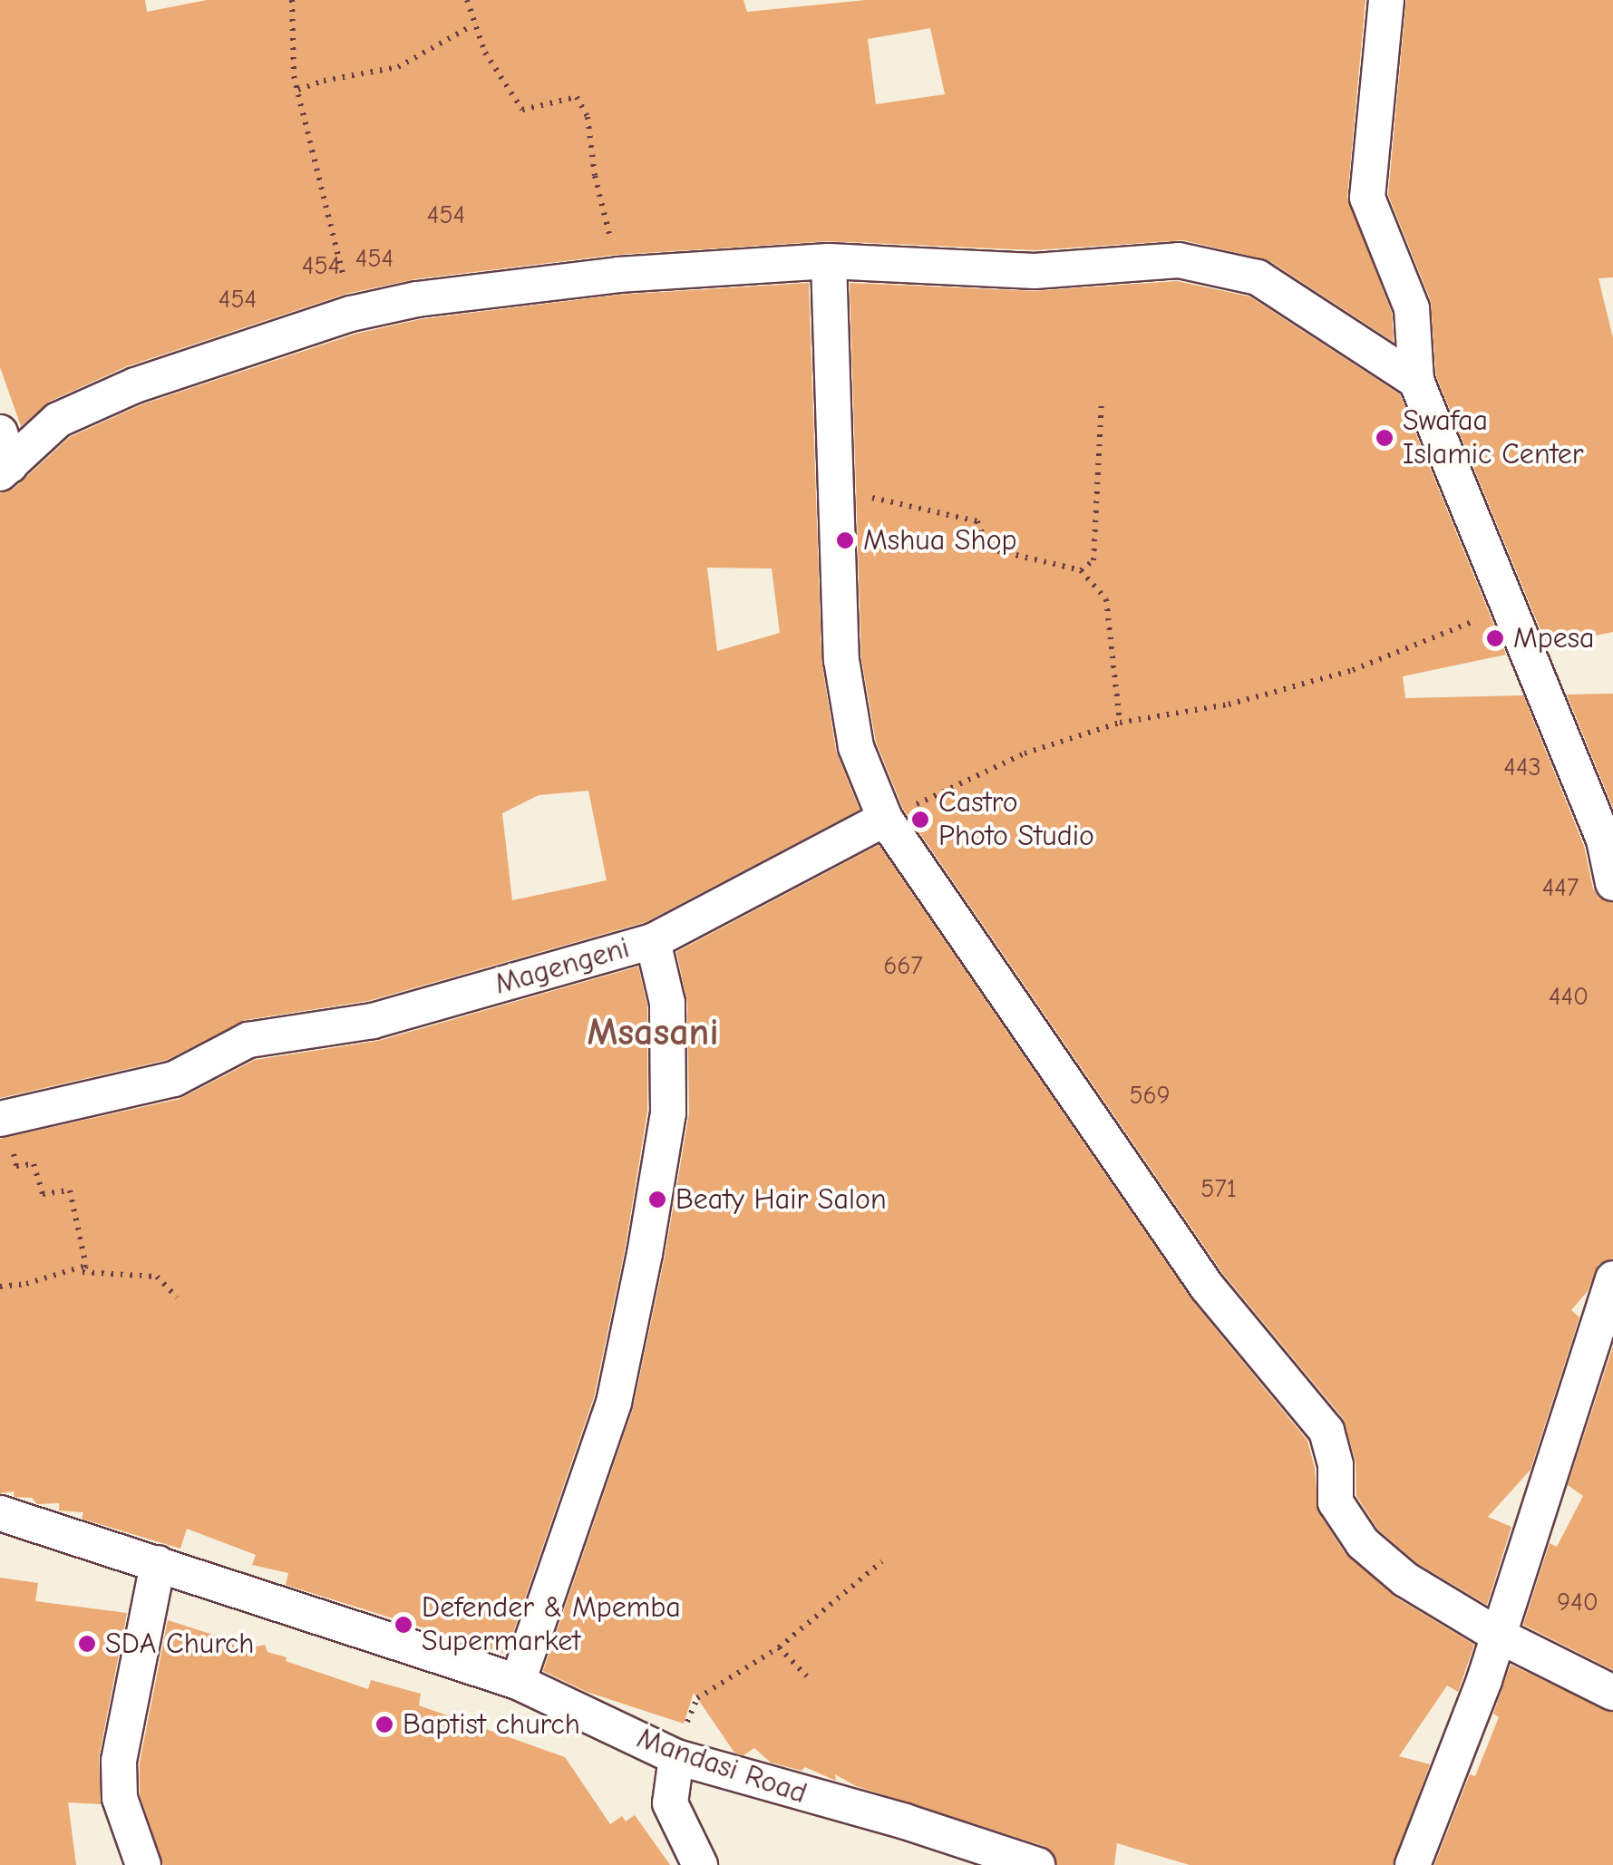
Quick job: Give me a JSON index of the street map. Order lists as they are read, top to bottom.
{
  "streets": {
    "street": ["Magengeni", "Mandasi Road"]
  },
  "crossings": [
    ["Magengeni", "Mandasi Road"]
  ],
  "districts": ["Msasani"],
  "places": [
    "Swafaa Islamic Center",
    "Mshua Shop",
    "Mpesa",
    "Castro Photo Studio",
    "Beaty Hair Salon",
    "Defender & Mpemba Supermarket",
    "SDA Church",
    "Baptist church"
  ],
  "house_numbers": [
    "454",
    "454",
    "454",
    "454",
    "443",
    "447",
    "667",
    "440",
    "569",
    "571",
    "940"
  ]
}
